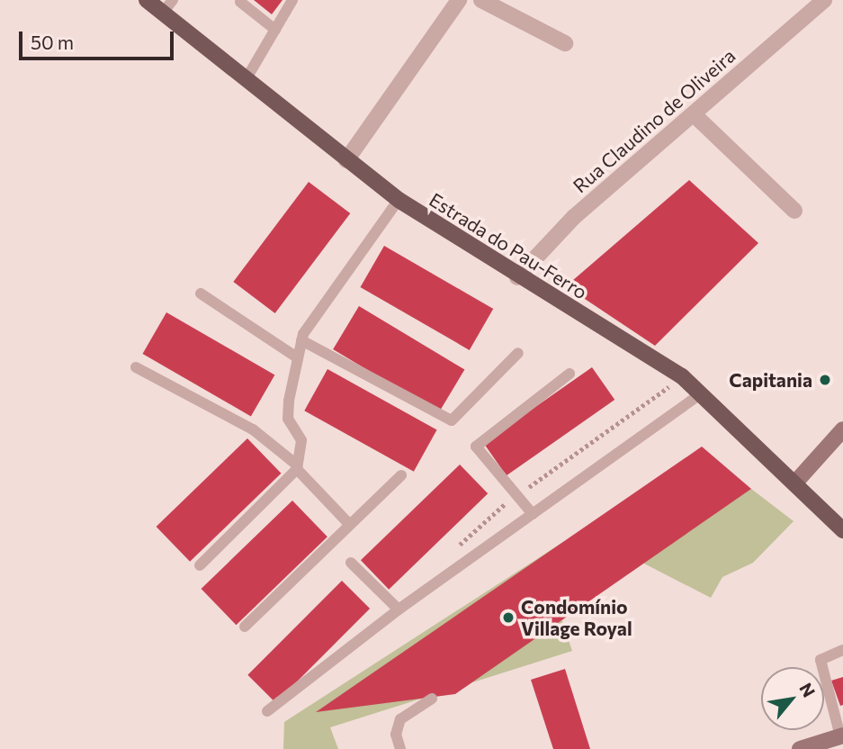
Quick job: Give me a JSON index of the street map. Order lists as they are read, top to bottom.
{
  "streets": {
    "main road": ["Estrada do Pau-Ferro"],
    "street": ["Rua Claudino de Oliveira"]
  },
  "crossings": [
    ["Rua Claudino de Oliveira", "Estrada do Pau-Ferro"]
  ],
  "places": ["Capitania", "Condomínio Village Royal"],
  "scale_bar": "50 m",
  "north": "top right"
}
